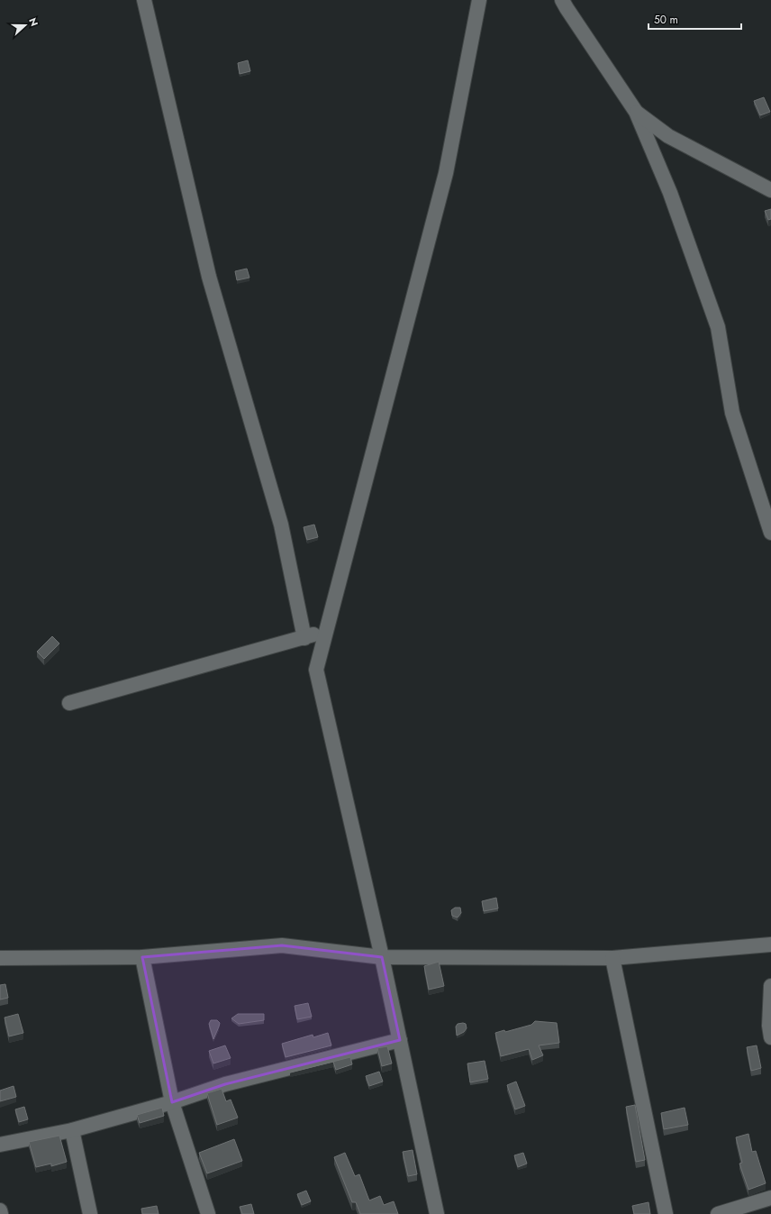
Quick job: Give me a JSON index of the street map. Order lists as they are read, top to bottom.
{
  "scale_bar": "50 m",
  "north": "right"
}
